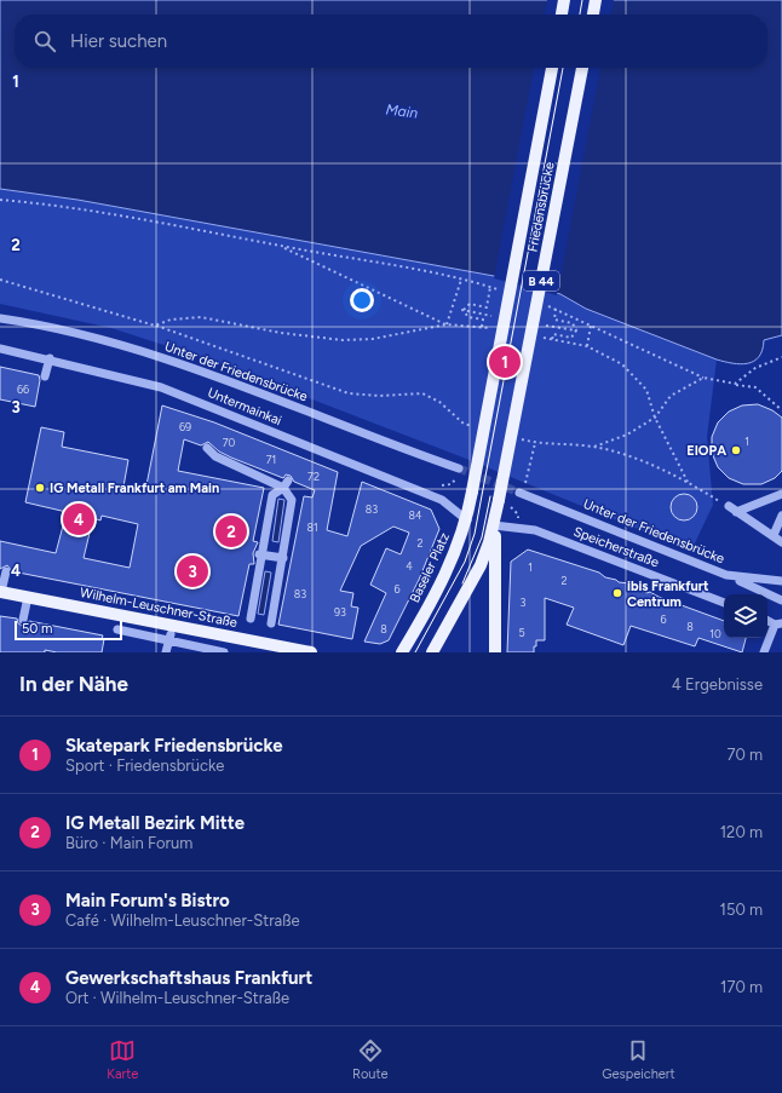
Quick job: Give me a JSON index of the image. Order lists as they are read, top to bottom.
{
  "streets": {
    "main road": [
      "Friedensbrücke",
      "B 44",
      "Baseler Platz",
      "Wilhelm-Leuschner-Straße"
    ],
    "street": ["Unter der Friedensbrücke", "Untermainkai", "Speicherstraße"]
  },
  "crossings": [
    ["Friedensbrücke", "B 44"],
    ["Friedensbrücke", "Baseler Platz"],
    ["B 44", "Speicherstraße"],
    ["Untermainkai", "Baseler Platz"]
  ],
  "water": ["Main"],
  "places": ["EIOPA", "IG Metall Frankfurt am Main", "ibis Frankfurt Centrum"],
  "house_numbers": [
    "66",
    "69",
    "1",
    "70",
    "71",
    "72",
    "83",
    "84",
    "81",
    "2",
    "4",
    "1",
    "2",
    "6",
    "83",
    "3",
    "93",
    "6",
    "8",
    "8",
    "5",
    "10"
  ],
  "scale_bar": "50 m",
  "page": {
    "search": "Hier suchen",
    "pins": [
      "1",
      "4",
      "2",
      "3"
    ],
    "scale": "50 m",
    "heading": ["In der Nähe", "4 Ergebnisse"],
    "list": [
      {
        "mark": "1",
        "name": "Skatepark Friedensbrücke",
        "note": "Sport · Friedensbrücke",
        "value": "70 m"
      },
      {
        "mark": "2",
        "name": "IG Metall Bezirk Mitte",
        "note": "Büro · Main Forum",
        "value": "120 m"
      },
      {
        "mark": "3",
        "name": "Main Forum's Bistro",
        "note": "Café · Wilhelm-Leuschner-Straße",
        "value": "150 m"
      },
      {
        "mark": "4",
        "name": "Gewerkschaftshaus Frankfurt",
        "note": "Ort · Wilhelm-Leuschner-Straße",
        "value": "170 m"
      }
    ],
    "nav": ["Karte", "Route", "Gespeichert"]
  },
  "grid": {
    "rows": [
      "1",
      "2",
      "3",
      "4"
    ]
  }
}
